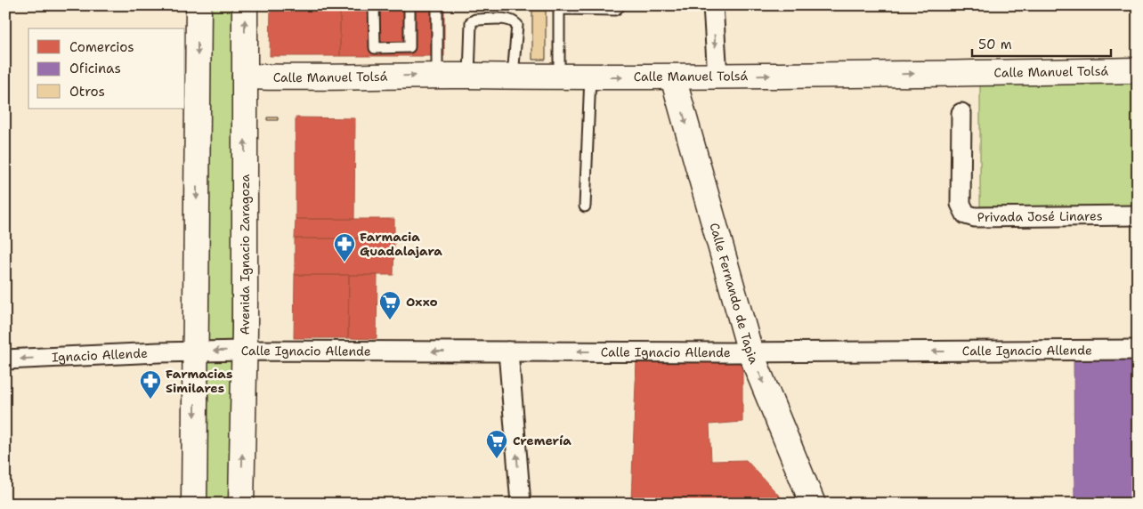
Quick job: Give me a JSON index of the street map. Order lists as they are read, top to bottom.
{
  "streets": {
    "street": [
      "Calle Manuel Tolsá",
      "Privada José Linares",
      "Avenida Ignacio Zaragoza",
      "Calle Fernando de Tapia",
      "Calle Ignacio Allende",
      "Ignacio Allende"
    ]
  },
  "crossings": [
    ["Calle Manuel Tolsá", "Avenida Ignacio Zaragoza"],
    ["Calle Manuel Tolsá", "Calle Fernando de Tapia"],
    ["Avenida Ignacio Zaragoza", "Calle Ignacio Allende"],
    ["Calle Fernando de Tapia", "Calle Ignacio Allende"],
    ["Calle Ignacio Allende", "Ignacio Allende"]
  ],
  "one_way": [
    "Calle Manuel Tolsá",
    "Calle Fernando de Tapia",
    "Calle Ignacio Allende",
    "Ignacio Allende"
  ],
  "places": {
    "pharmacy": ["Farmacia Guadalajara", "Farmacias Similares"],
    "supermarket": ["Oxxo", "Cremería"]
  },
  "legend": ["Comercios", "Oficinas", "Otros"],
  "scale_bar": "50 m"
}
